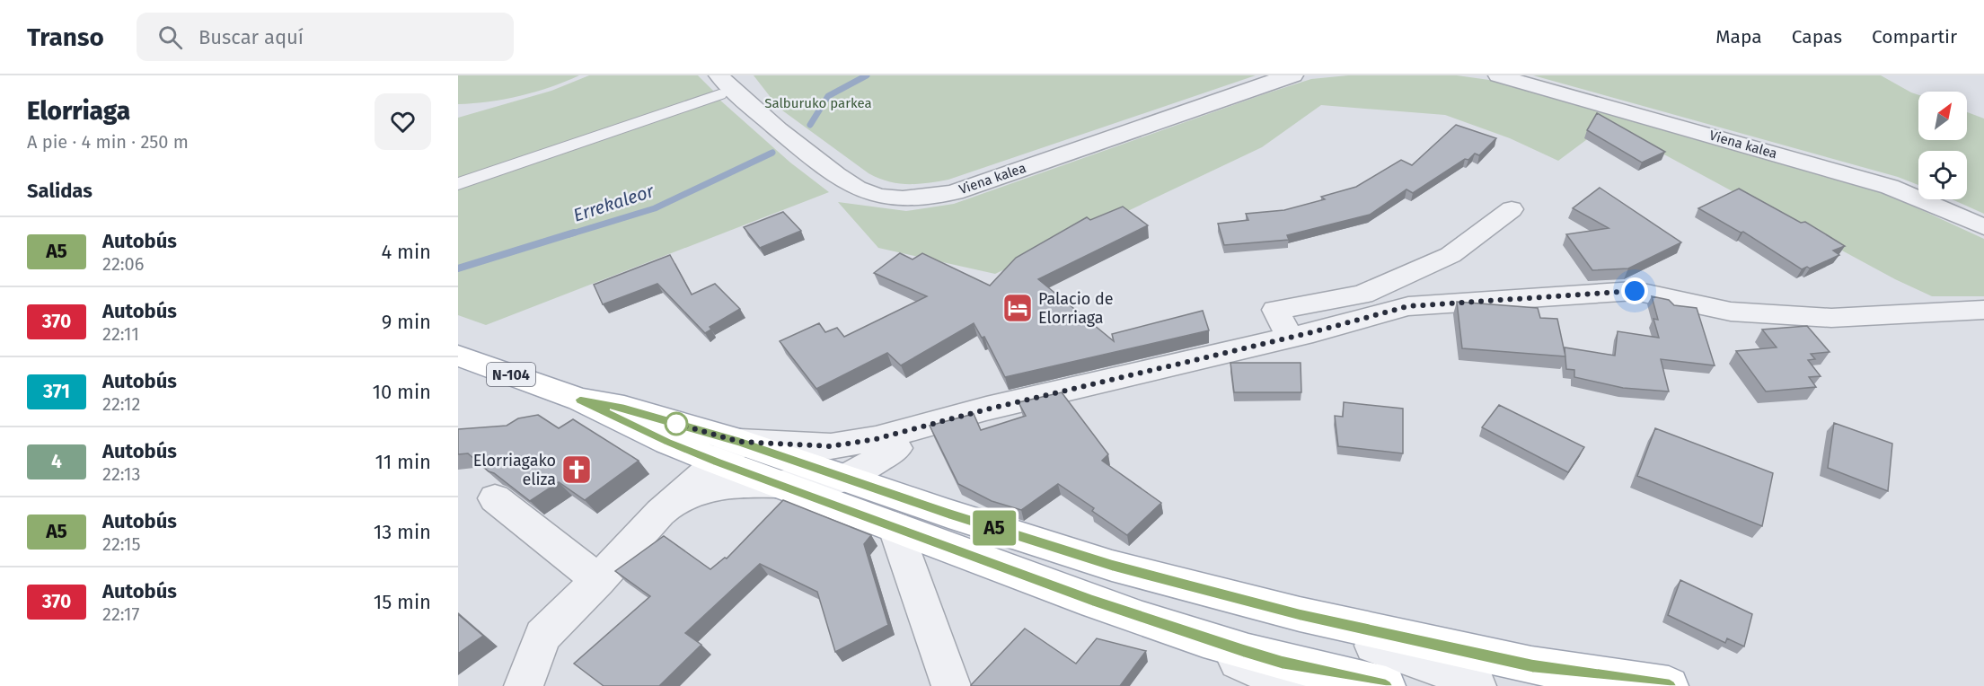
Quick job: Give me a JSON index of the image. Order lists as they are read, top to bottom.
{
  "streets": {
    "main road": ["N-104"],
    "street": ["Viena kalea"]
  },
  "water": ["Errekaleor"],
  "parks": ["Salburuko parkea"],
  "places": {
    "hotel": ["Palacio de Elorriaga"],
    "church": ["Elorriagako eliza"]
  },
  "lines": ["bus line A5"],
  "north": "top right",
  "page": {
    "header": "Transo",
    "search": "Buscar aquí",
    "nav": ["Mapa", "Capas", "Compartir"],
    "heading": [
      ["Elorriaga", "A pie · 4 min · 250 m"],
      "Salidas"
    ],
    "on_map": "A5",
    "list": [
      {
        "mark": "A5",
        "name": "Autobús",
        "note": "22:06",
        "value": "4 min"
      },
      {
        "mark": "370",
        "name": "Autobús",
        "note": "22:11",
        "value": "9 min"
      },
      {
        "mark": "371",
        "name": "Autobús",
        "note": "22:12",
        "value": "10 min"
      },
      {
        "mark": "4",
        "name": "Autobús",
        "note": "22:13",
        "value": "11 min"
      },
      {
        "mark": "A5",
        "name": "Autobús",
        "note": "22:15",
        "value": "13 min"
      },
      {
        "mark": "370",
        "name": "Autobús",
        "note": "22:17",
        "value": "15 min"
      }
    ]
  }
}
